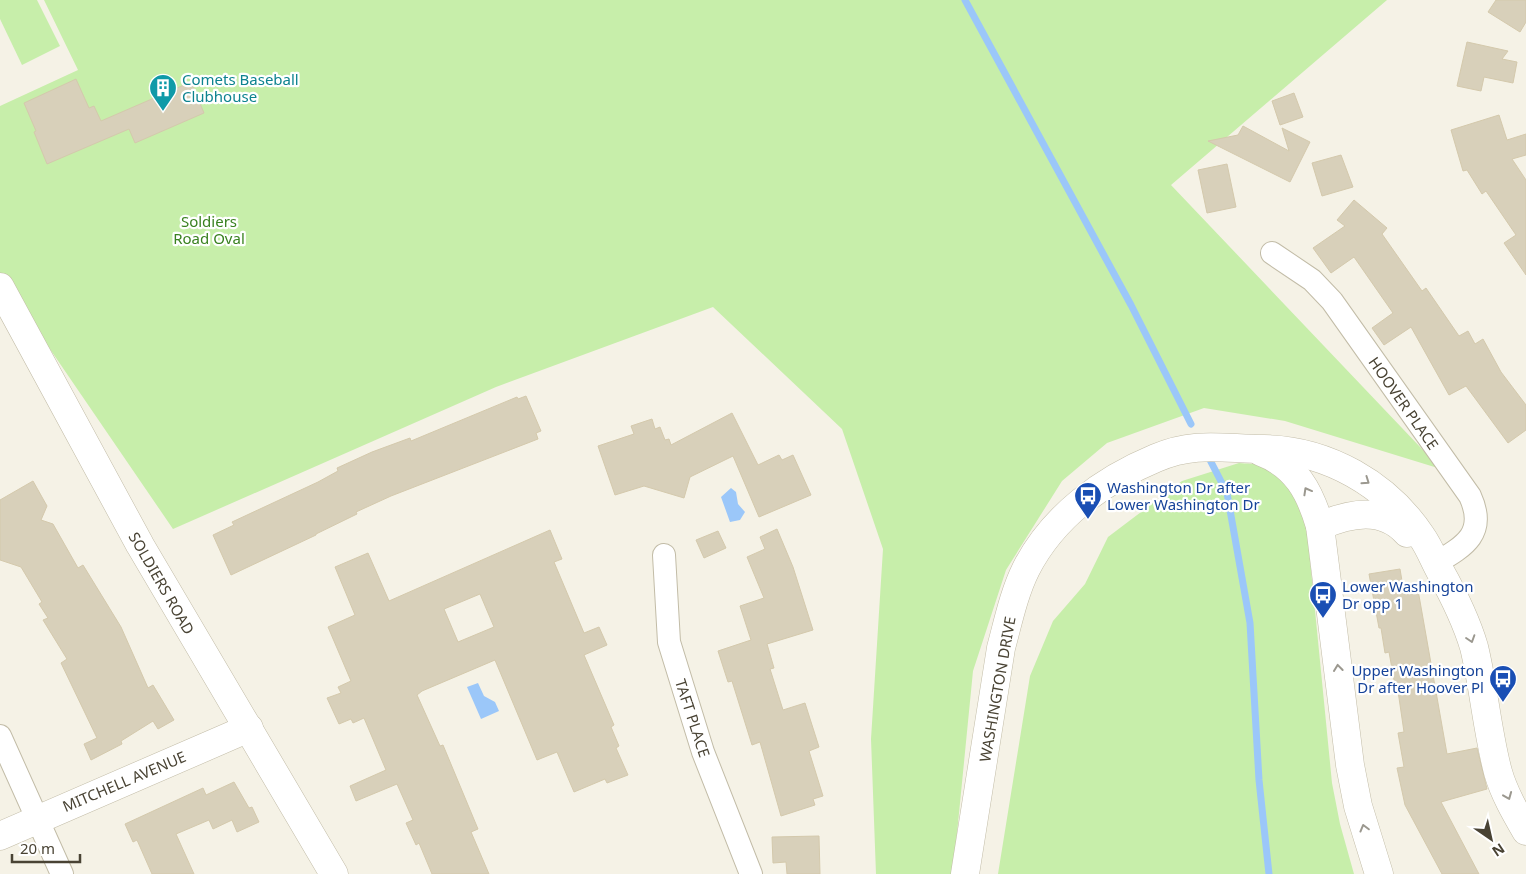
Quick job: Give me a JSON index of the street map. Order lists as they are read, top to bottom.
{
  "streets": {
    "street": [
      "HOOVER PLACE",
      "SOLDIERS ROAD",
      "WASHINGTON DRIVE",
      "TAFT PLACE",
      "MITCHELL AVENUE"
    ]
  },
  "crossings": [
    ["SOLDIERS ROAD", "MITCHELL AVENUE"]
  ],
  "parks": ["Soldiers Road Oval"],
  "places": {
    "building": ["Comets Baseball Clubhouse"],
    "bus stop": ["Washington Dr after Lower Washington Dr", "Lower Washington Dr opp 1", "Upper Washington Dr after Hoover Pl"]
  },
  "scale_bar": "20 m",
  "north": "bottom right"
}
